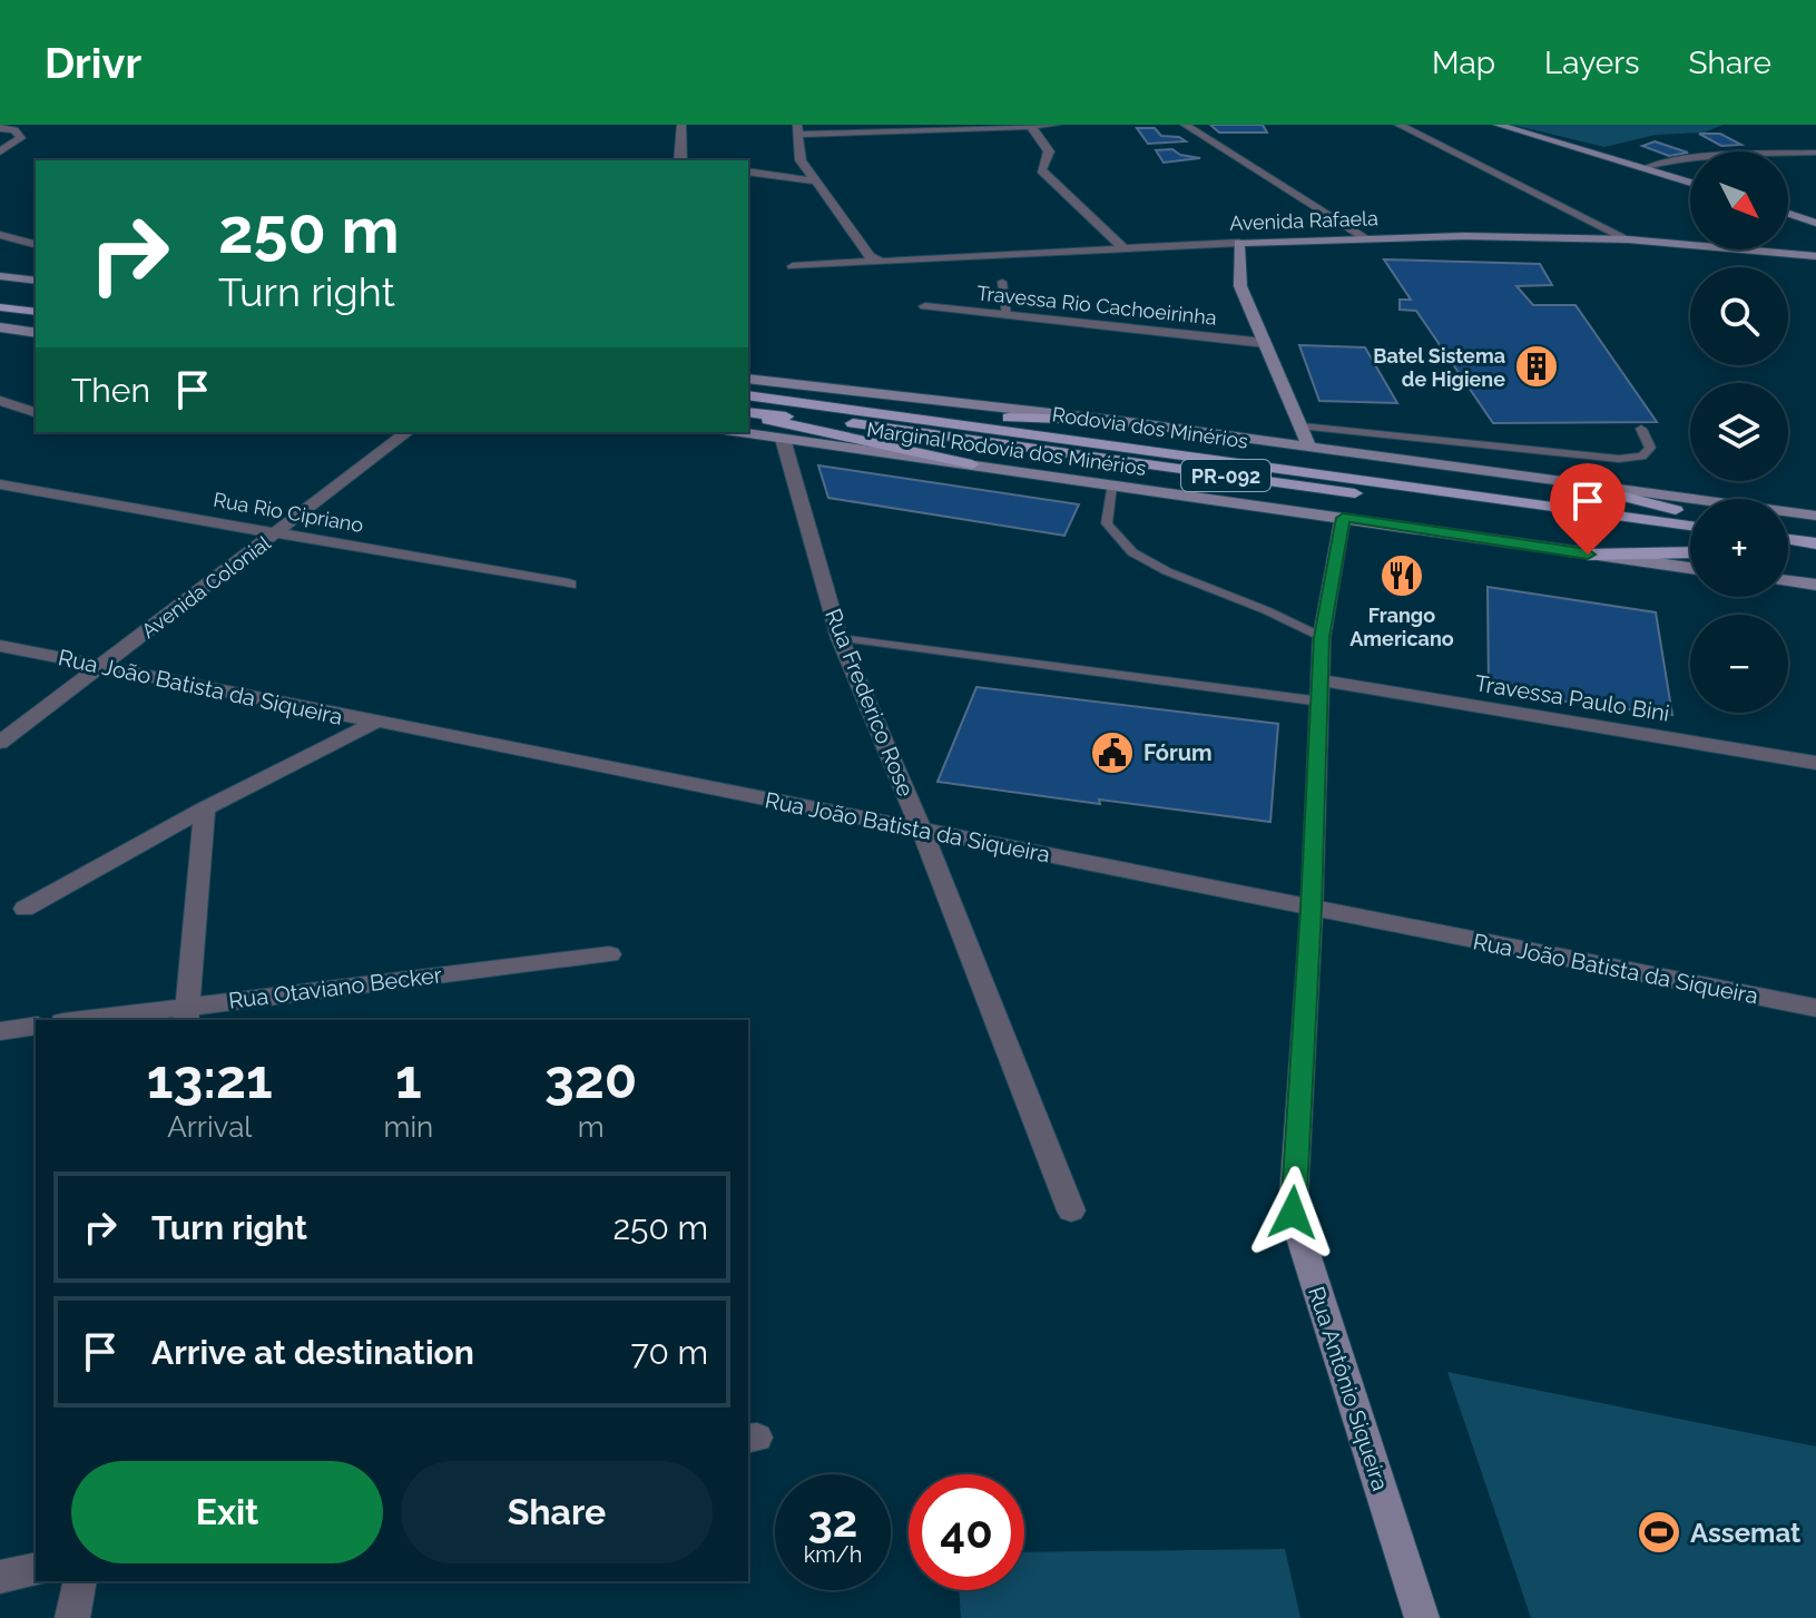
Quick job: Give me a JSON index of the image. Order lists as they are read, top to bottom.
{
  "streets": {
    "main road": [
      "Avenida Rafaela",
      "Rodovia dos Minérios",
      "Marginal Rodovia dos Minérios",
      "PR-092",
      "Rua Antônio Siqueira"
    ],
    "street": [
      "Travessa Rio Cachoeirinha",
      "Rua Rio Cipriano",
      "Avenida Colonial",
      "Rua João Batista da Siqueira",
      "Travessa Paulo Bini",
      "Rua Frederico Rose",
      "Rua Otaviano Becker"
    ]
  },
  "crossings": [
    ["Marginal Rodovia dos Minérios", "Rua Frederico Rose"],
    ["Marginal Rodovia dos Minérios", "Rua Antônio Siqueira"],
    ["Rua Rio Cipriano", "Avenida Colonial"],
    ["Avenida Colonial", "Rua João Batista da Siqueira"],
    ["Rua João Batista da Siqueira", "Rua Frederico Rose"],
    ["Rua João Batista da Siqueira", "Rua Antônio Siqueira"],
    ["Travessa Paulo Bini", "Rua Antônio Siqueira"]
  ],
  "places": {
    "building": ["Batel Sistema de Higiene"],
    "restaurant": ["Frango Americano"],
    "public building": ["Fórum"],
    "sports": ["Assemat"]
  },
  "north": "bottom right",
  "page": {
    "header": "Drivr",
    "nav": ["Map", "Layers", "Share"],
    "map_buttons": ["+", "−"],
    "turn": ["250 m", "Turn right"],
    "then": "Then",
    "eta": [
      "13:21",
      "Arrival",
      "1",
      "min",
      "320",
      "m"
    ],
    "list": [
      {
        "name": "Turn right",
        "value": "250 m"
      },
      {
        "name": "Arrive at destination",
        "value": "70 m"
      }
    ],
    "buttons": ["Exit", "Share"],
    "speed": "32 km/h",
    "limit": "40"
  }
}
